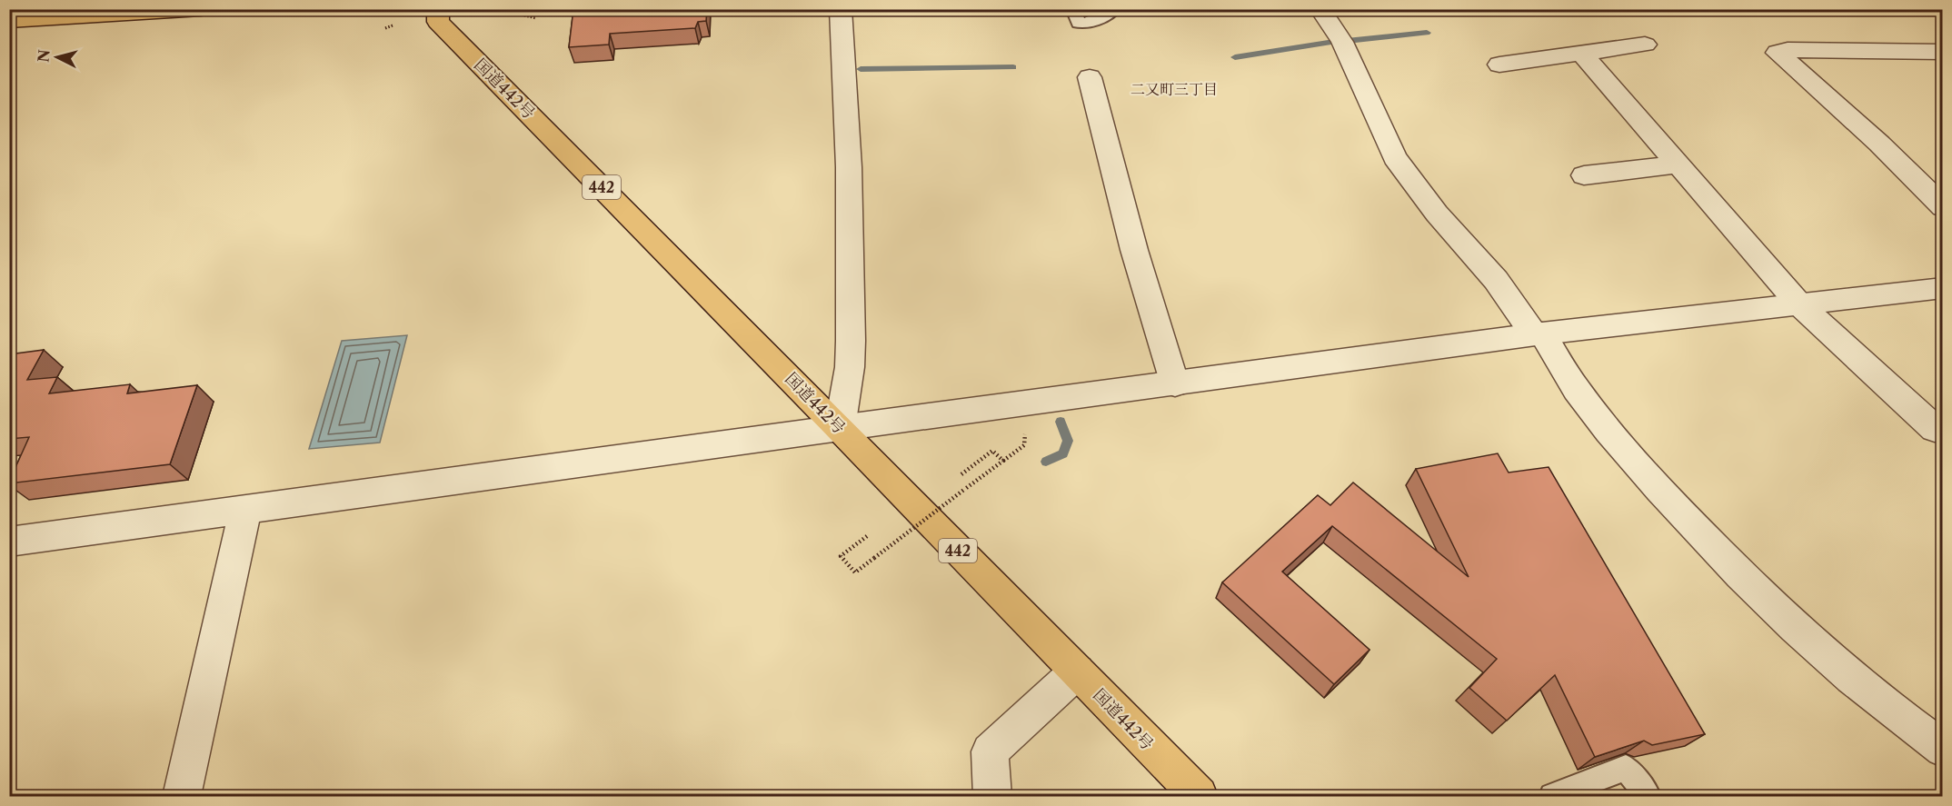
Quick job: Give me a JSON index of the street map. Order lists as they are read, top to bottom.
{
  "streets": {
    "highway": ["国道442号", "442"]
  },
  "districts": ["二又町三丁目"],
  "north": "left"
}
